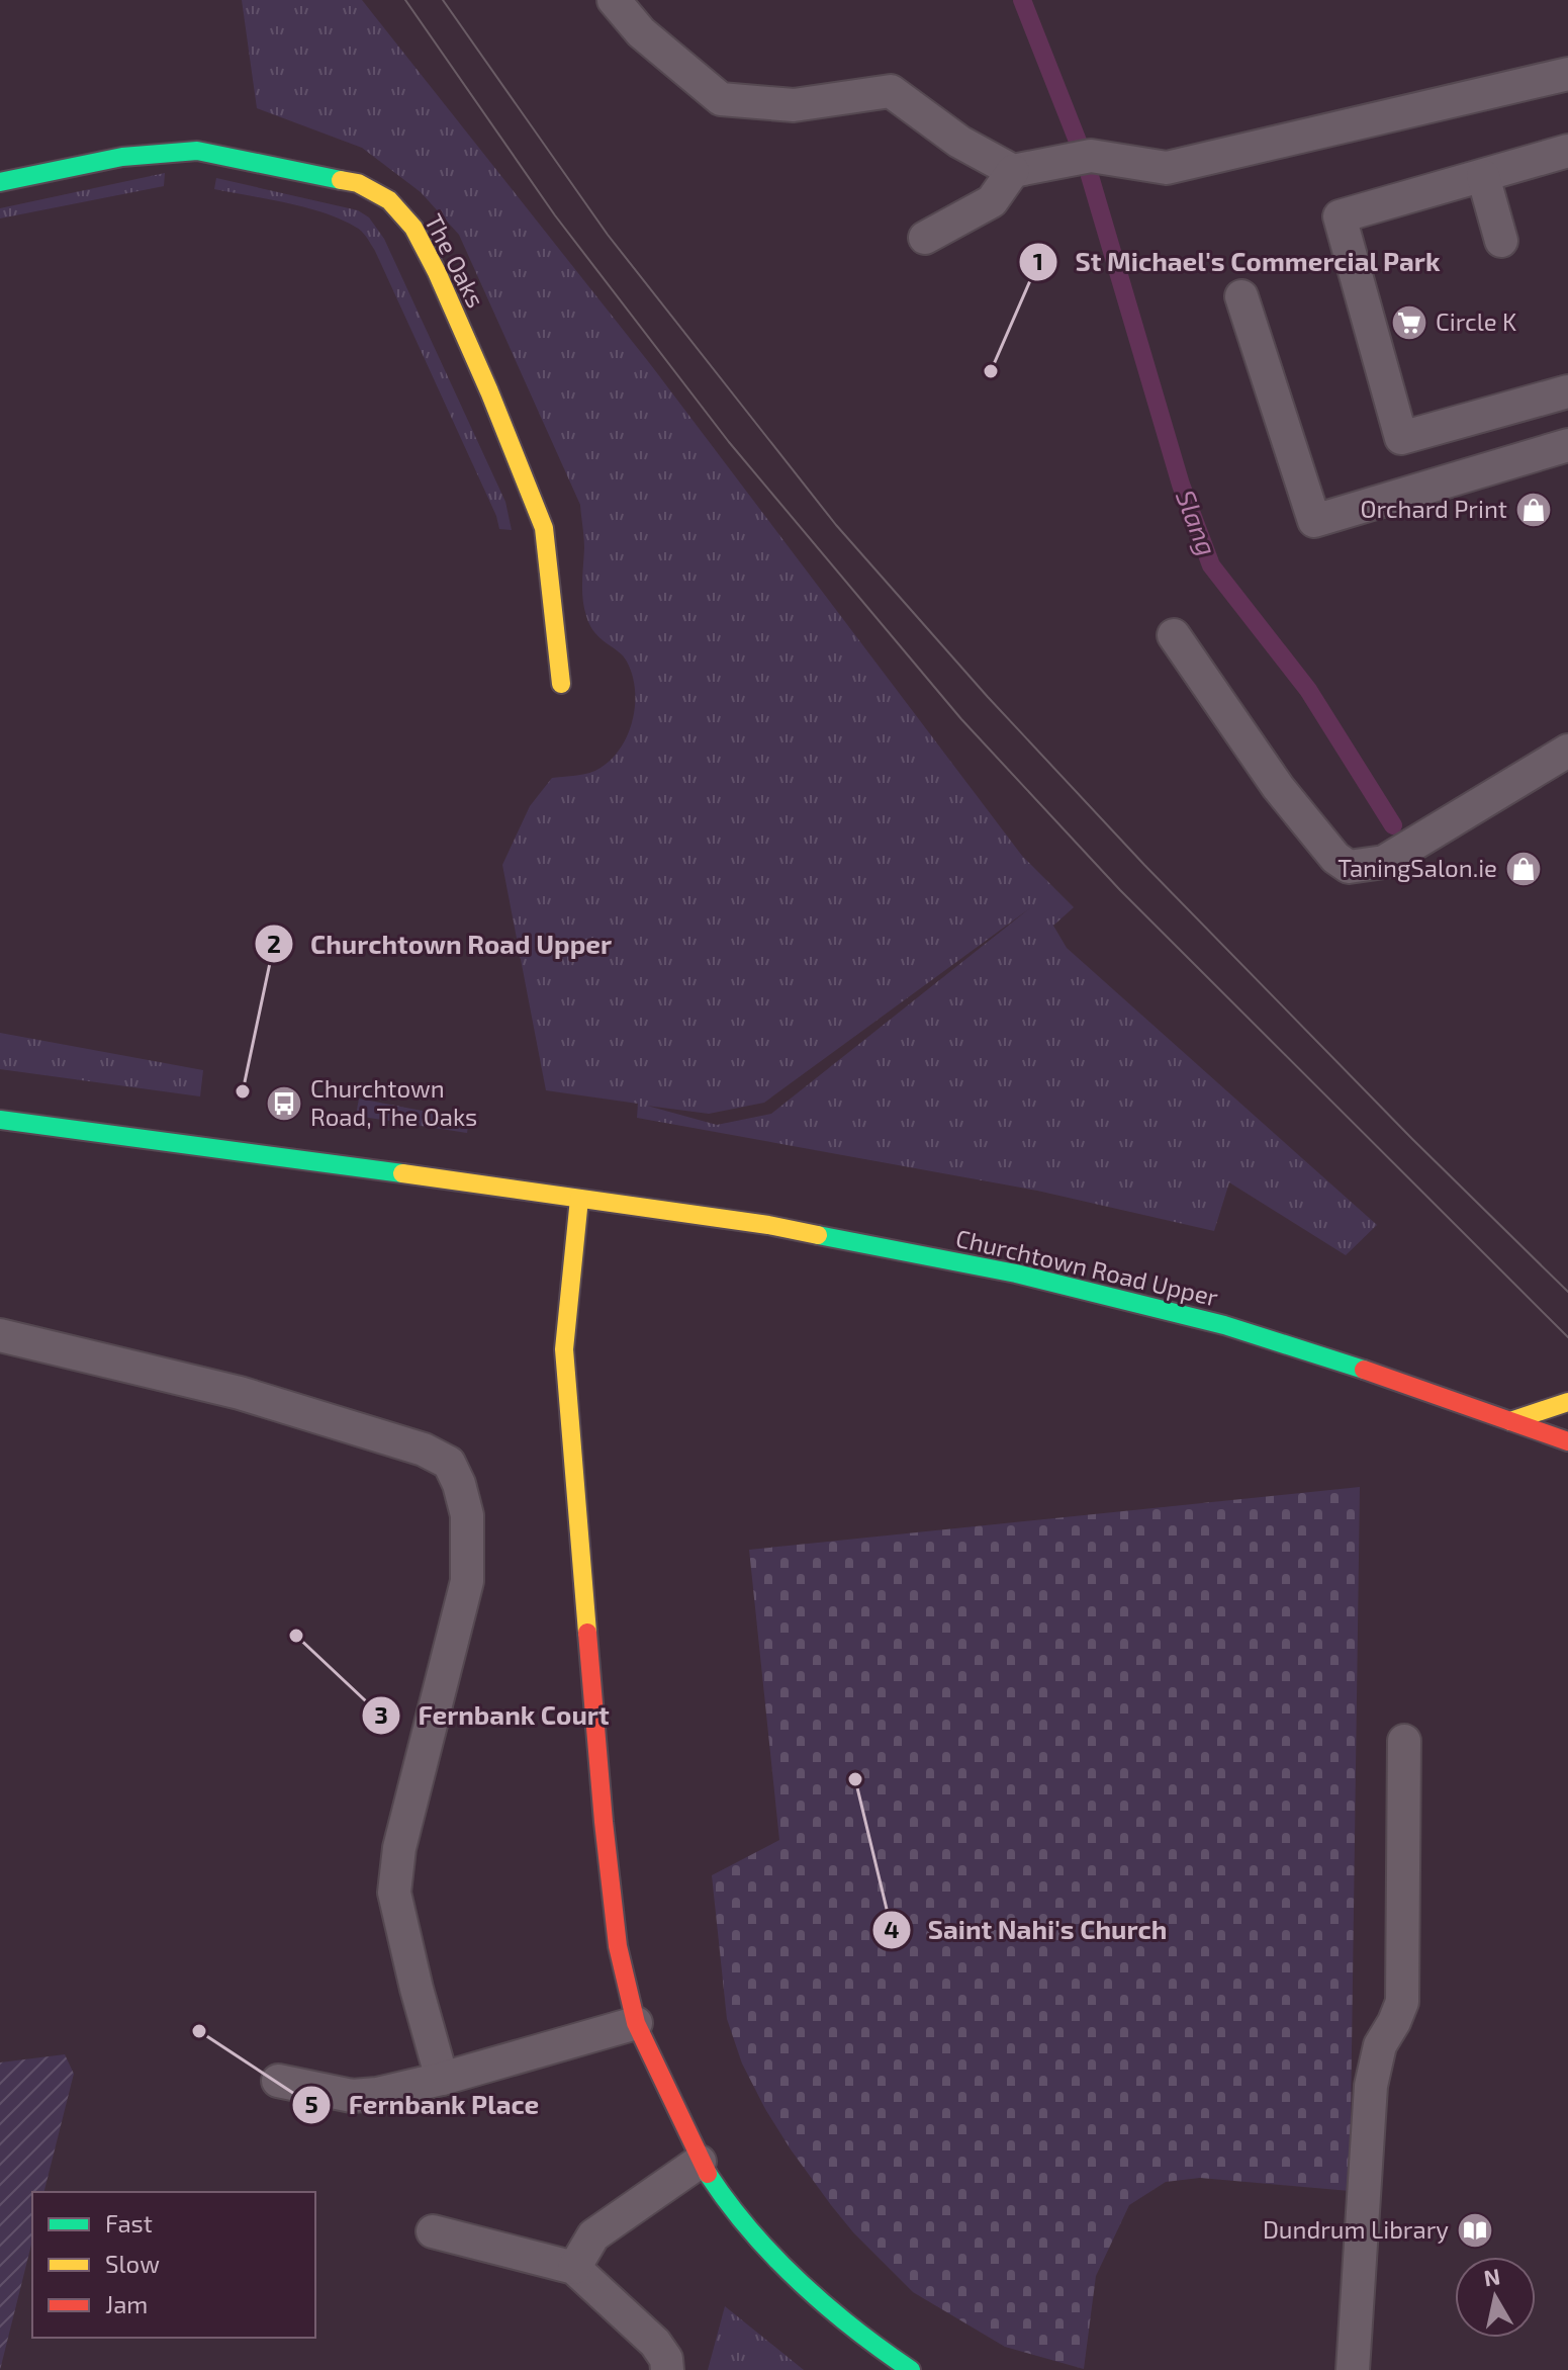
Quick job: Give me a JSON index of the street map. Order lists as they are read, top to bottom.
{
  "streets": {
    "street": ["The Oaks", "Churchtown Road Upper"]
  },
  "water": ["Slang"],
  "places": {
    "supermarket": ["Circle K"],
    "other": [
      "St Michael's Commercial Park",
      "Churchtown Road Upper",
      "Fernbank Court",
      "Saint Nahi's Church",
      "Fernbank Place"
    ],
    "shop": ["Orchard Print", "TaningSalon.ie"],
    "bus stop": ["Churchtown Road, The Oaks"],
    "library": ["Dundrum Library"]
  },
  "legend": ["Fast", "Slow", "Jam"],
  "north": "top"
}
